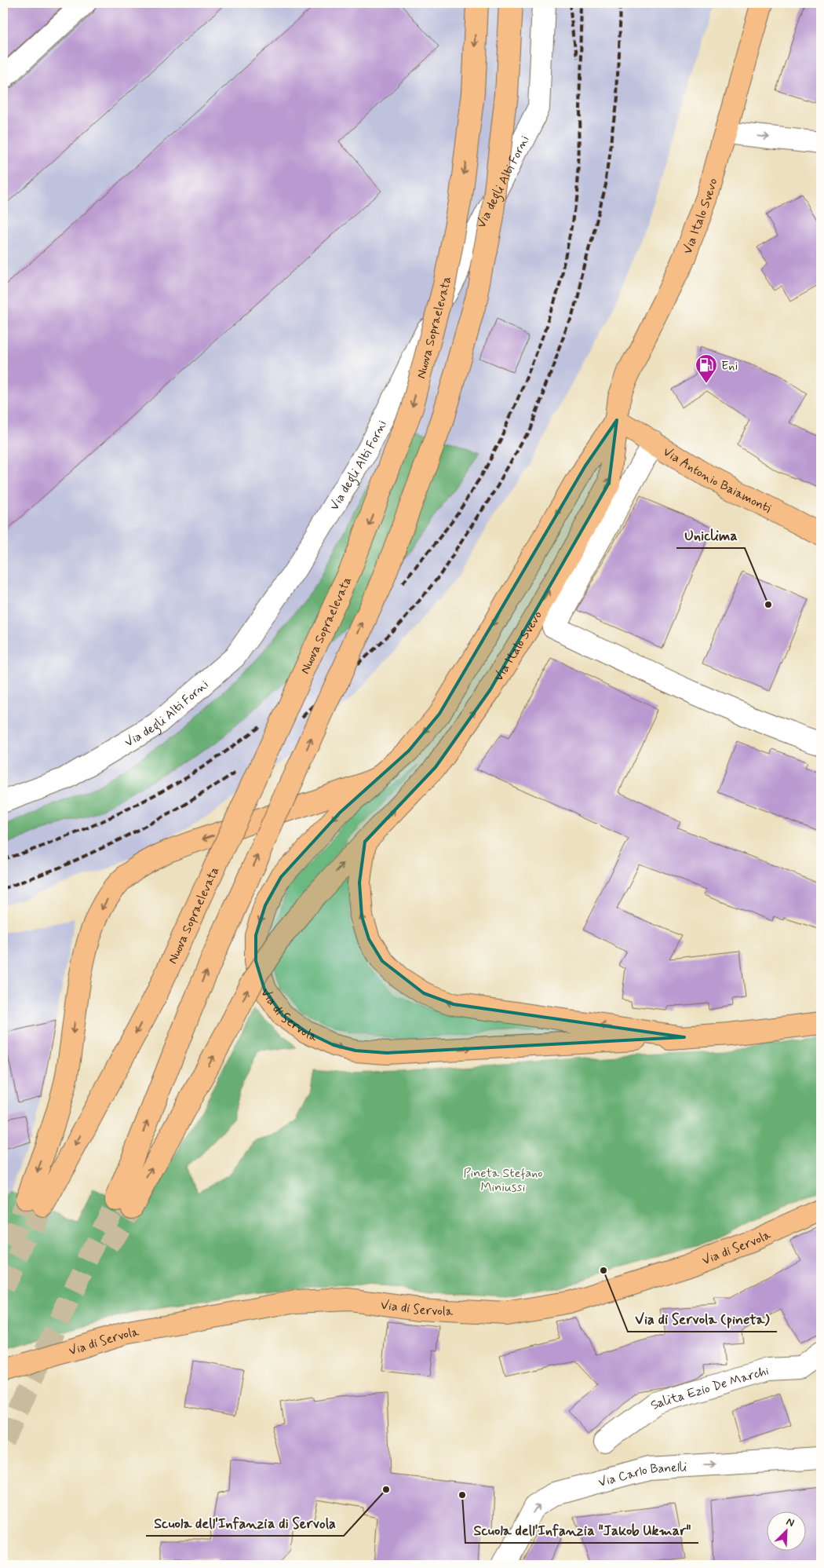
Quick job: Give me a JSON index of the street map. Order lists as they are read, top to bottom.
{
  "streets": {
    "main road": [
      "Via Italo Svevo",
      "Nuova Sopraelevata",
      "Via Antonio Baiamonti",
      "Via di Servola"
    ],
    "street": ["Via degli Alti Forni", "Salita Ezio De Marchi", "Via Carlo Banelli"]
  },
  "crossings": [
    ["Via Italo Svevo", "Nuova Sopraelevata"],
    ["Via Italo Svevo", "Via Antonio Baiamonti"],
    ["Via Italo Svevo", "Via di Servola"],
    ["Nuova Sopraelevata", "Via di Servola"]
  ],
  "one_way": ["Via Carlo Banelli"],
  "parks": ["Pineta Stefano Miniussi"],
  "places": {
    "fuel station": ["Eni"],
    "other": [
      "Uniclima",
      "Via di Servola (pineta)",
      "Scuola dell'Infanzia di Servola",
      "Scuola dell'Infanzia \"Jakob Ukmar\""
    ]
  },
  "north": "top right"
}
